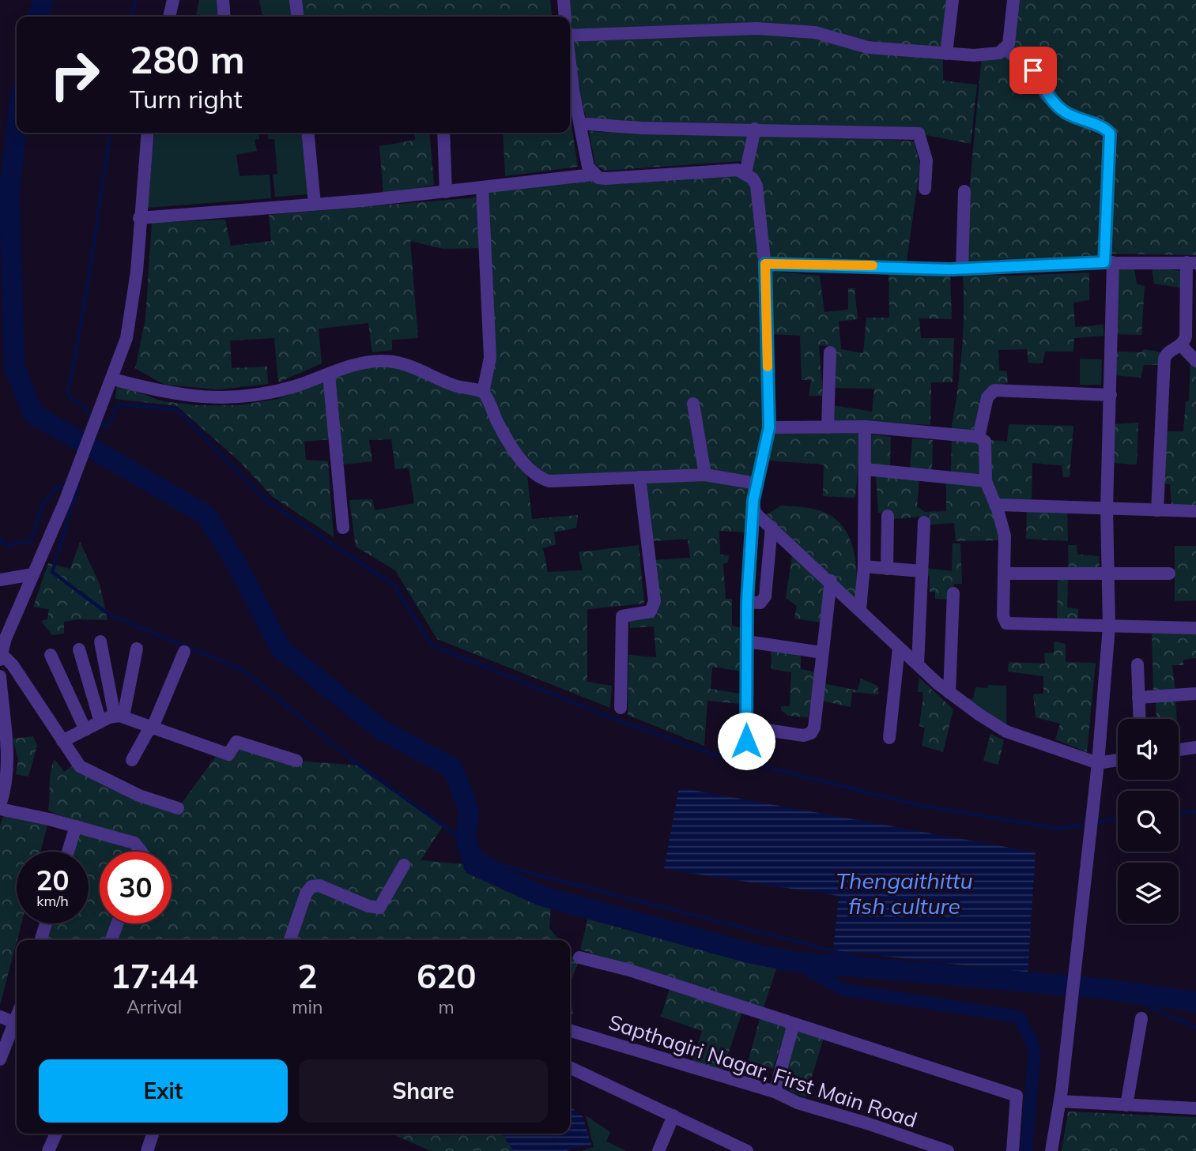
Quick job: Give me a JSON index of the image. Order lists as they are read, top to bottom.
{
  "streets": {
    "street": ["Sapthagiri Nagar, First Main Road"]
  },
  "water": ["Thengaithittu fish culture"],
  "page": {
    "turn": ["280 m", "Turn right"],
    "speed": "20 km/h",
    "limit": "30",
    "eta": [
      "17:44",
      "Arrival",
      "2",
      "min",
      "620",
      "m"
    ],
    "buttons": ["Exit", "Share"]
  }
}
